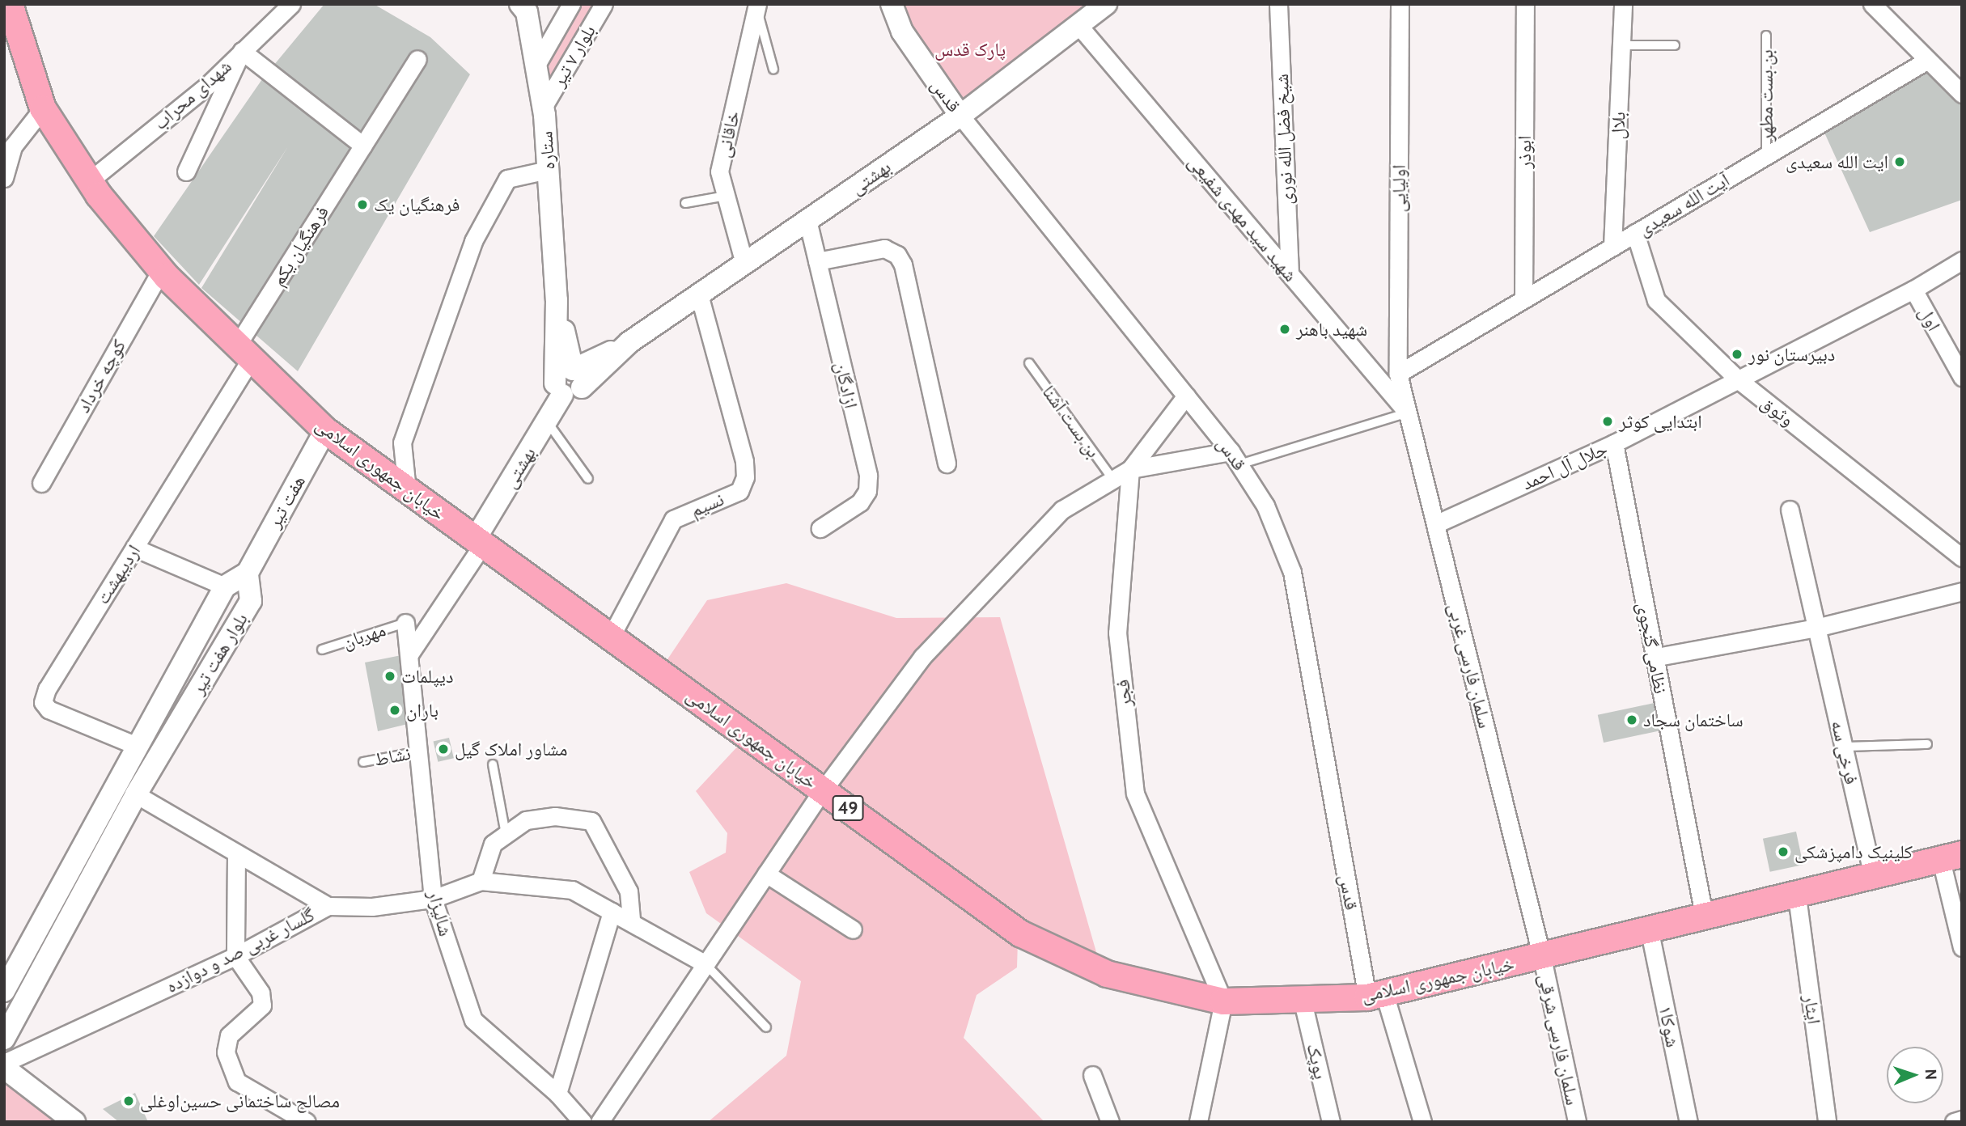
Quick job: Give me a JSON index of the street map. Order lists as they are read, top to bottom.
{
  "streets": {
    "main road": ["خیابان جمهوری اسلامی", "49"],
    "street": [
      "بلوار ۷ تیر",
      "شهدای محراب",
      "قدس",
      "بلال",
      "خاقانی",
      "شیخ فضل الله نوری",
      "ستاره",
      "ابوذر",
      "بهشتی",
      "اولیایی",
      "آیت الله سعیدی",
      "شهید سید مهدی شفیعی",
      "فرهنگیان یکم",
      "اول",
      "کوچه خرداد",
      "ازادگان",
      "وثوق",
      "جلال آل احمد",
      "هفت تیر",
      "نسیم",
      "اردیبهشت",
      "نظامی گنجوی",
      "بلوار هفت تیر",
      "سلمان فارسی غربی",
      "فجر",
      "فرخی سه",
      "شالیزار",
      "گلسار غربی صد و دوازده",
      "ایثار",
      "شوکا۱",
      "سلمان فارسی شرقی",
      "پوپک"
    ],
    "lane": [
      "بن بست مطهر",
      "بن بست آشنا",
      "مهربان",
      "نشاط"
    ]
  },
  "crossings": [
    ["بلوار ۷ تیر", "ستاره"],
    ["شهدای محراب", "خیابان جمهوری اسلامی"],
    ["قدس", "بهشتی"],
    ["قدس", "خیابان جمهوری اسلامی"],
    ["بن بست مطهر", "آیت الله سعیدی"],
    ["بلال", "آیت الله سعیدی"],
    ["خاقانی", "بهشتی"],
    ["شیخ فضل الله نوری", "شهید سید مهدی شفیعی"],
    ["ستاره", "بهشتی"],
    ["ابوذر", "آیت الله سعیدی"],
    ["بهشتی", "شهید سید مهدی شفیعی"],
    ["بهشتی", "ازادگان"],
    ["بهشتی", "خیابان جمهوری اسلامی"],
    ["بهشتی", "نسیم"],
    ["اولیایی", "آیت الله سعیدی"],
    ["اولیایی", "سلمان فارسی غربی"],
    ["آیت الله سعیدی", "وثوق"],
    ["آیت الله سعیدی", "سلمان فارسی غربی"],
    ["شهید سید مهدی شفیعی", "سلمان فارسی غربی"],
    ["فرهنگیان یکم", "خیابان جمهوری اسلامی"],
    ["فرهنگیان یکم", "اردیبهشت"],
    ["اول", "جلال آل احمد"],
    ["کوچه خرداد", "خیابان جمهوری اسلامی"],
    ["وثوق", "جلال آل احمد"],
    ["جلال آل احمد", "نظامی گنجوی"],
    ["جلال آل احمد", "سلمان فارسی غربی"],
    ["خیابان جمهوری اسلامی", "هفت تیر"],
    ["خیابان جمهوری اسلامی", "نسیم"],
    ["خیابان جمهوری اسلامی", "اردیبهشت"],
    ["خیابان جمهوری اسلامی", "نظامی گنجوی"],
    ["خیابان جمهوری اسلامی", "سلمان فارسی غربی"],
    ["خیابان جمهوری اسلامی", "فجر"],
    ["خیابان جمهوری اسلامی", "فرخی سه"],
    ["خیابان جمهوری اسلامی", "ایثار"],
    ["خیابان جمهوری اسلامی", "شوکا۱"],
    ["خیابان جمهوری اسلامی", "سلمان فارسی شرقی"],
    ["خیابان جمهوری اسلامی", "پوپک"],
    ["هفت تیر", "بلوار هفت تیر"],
    ["اردیبهشت", "بلوار هفت تیر"],
    ["مهربان", "شالیزار"],
    ["سلمان فارسی غربی", "سلمان فارسی شرقی"],
    ["نشاط", "شالیزار"],
    ["شالیزار", "گلسار غربی صد و دوازده"]
  ],
  "parks": ["پارک قدس"],
  "places": [
    "ایت الله سعیدی",
    "فرهنگیان یک",
    "شهید باهنر",
    "دبیرستان نور",
    "ابتدایی کوثر",
    "دیپلمات",
    "باران",
    "ساختمان سجاد",
    "مشاور املاک گیل",
    "کلینیک دامپزشکی",
    "مصالح ساختمانی حسین‌اوغلی"
  ],
  "north": "right"
}
